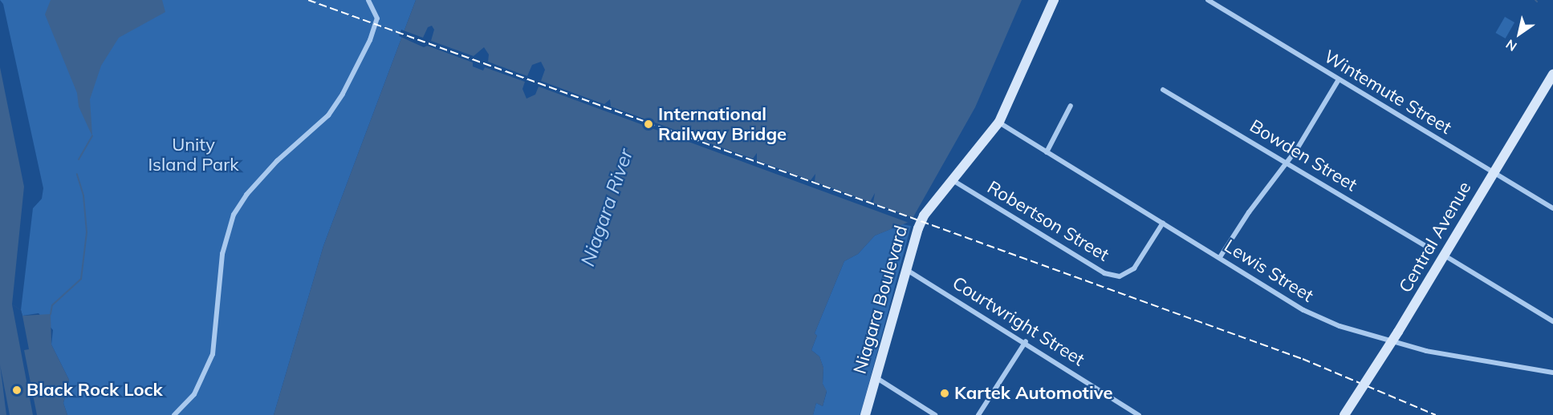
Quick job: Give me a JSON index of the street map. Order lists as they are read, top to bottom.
{
  "streets": {
    "main road": ["Central Avenue", "Niagara Boulevard"],
    "street": [
      "Wintemute Street",
      "Bowden Street",
      "Robertson Street",
      "Lewis Street",
      "Courtwright Street"
    ]
  },
  "crossings": [
    ["Wintemute Street", "Central Avenue"],
    ["Robertson Street", "Lewis Street"],
    ["Robertson Street", "Niagara Boulevard"],
    ["Lewis Street", "Niagara Boulevard"],
    ["Niagara Boulevard", "Courtwright Street"]
  ],
  "water": ["Niagara River"],
  "parks": ["Unity Island Park"],
  "places": ["International Railway Bridge", "Black Rock Lock", "Kartek Automotive"],
  "north": "bottom left"
}
